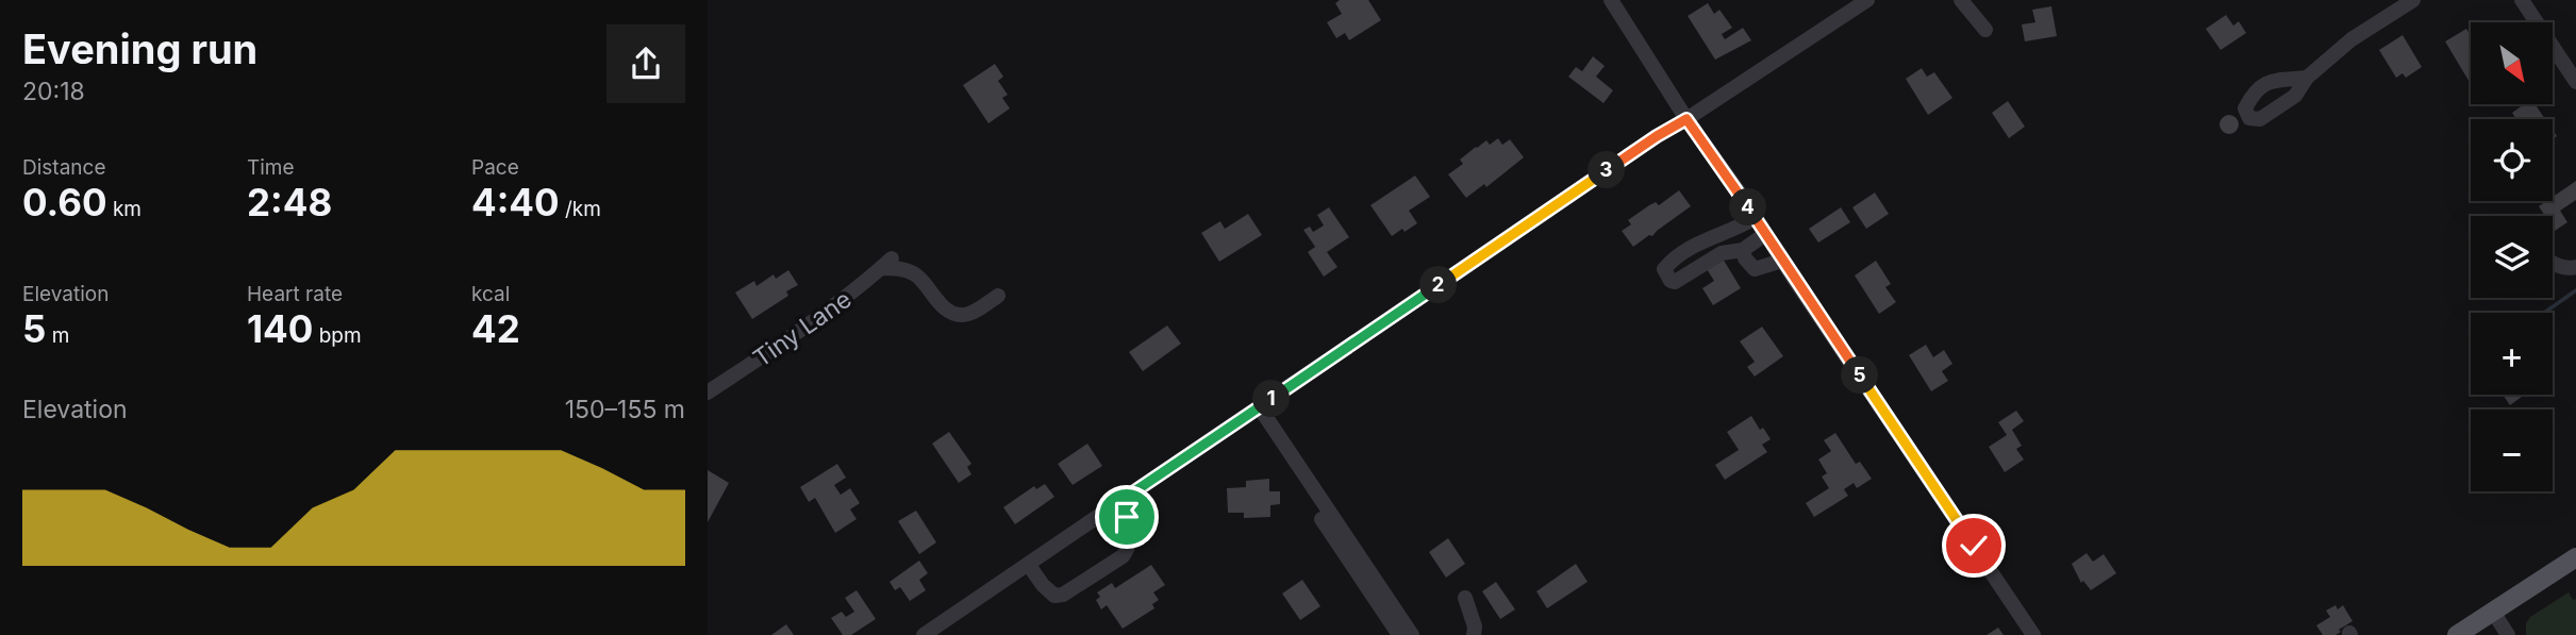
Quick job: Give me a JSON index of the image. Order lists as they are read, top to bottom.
{
  "streets": {
    "street": ["Tiny Lane"]
  },
  "north": "bottom right",
  "page": {
    "heading": ["Evening run", "20:18"],
    "map_buttons": ["+", "−"],
    "stats": [
      ["Distance", "0.60 km"],
      ["Time", "2:48"],
      ["Pace", "4:40 /km"],
      ["Elevation", "5 m"],
      ["Heart rate", "140 bpm"],
      ["kcal", "42"]
    ],
    "pins": [
      "3",
      "4",
      "2",
      "5",
      "1"
    ],
    "chart": ["Elevation", "150–155 m"]
  }
}
